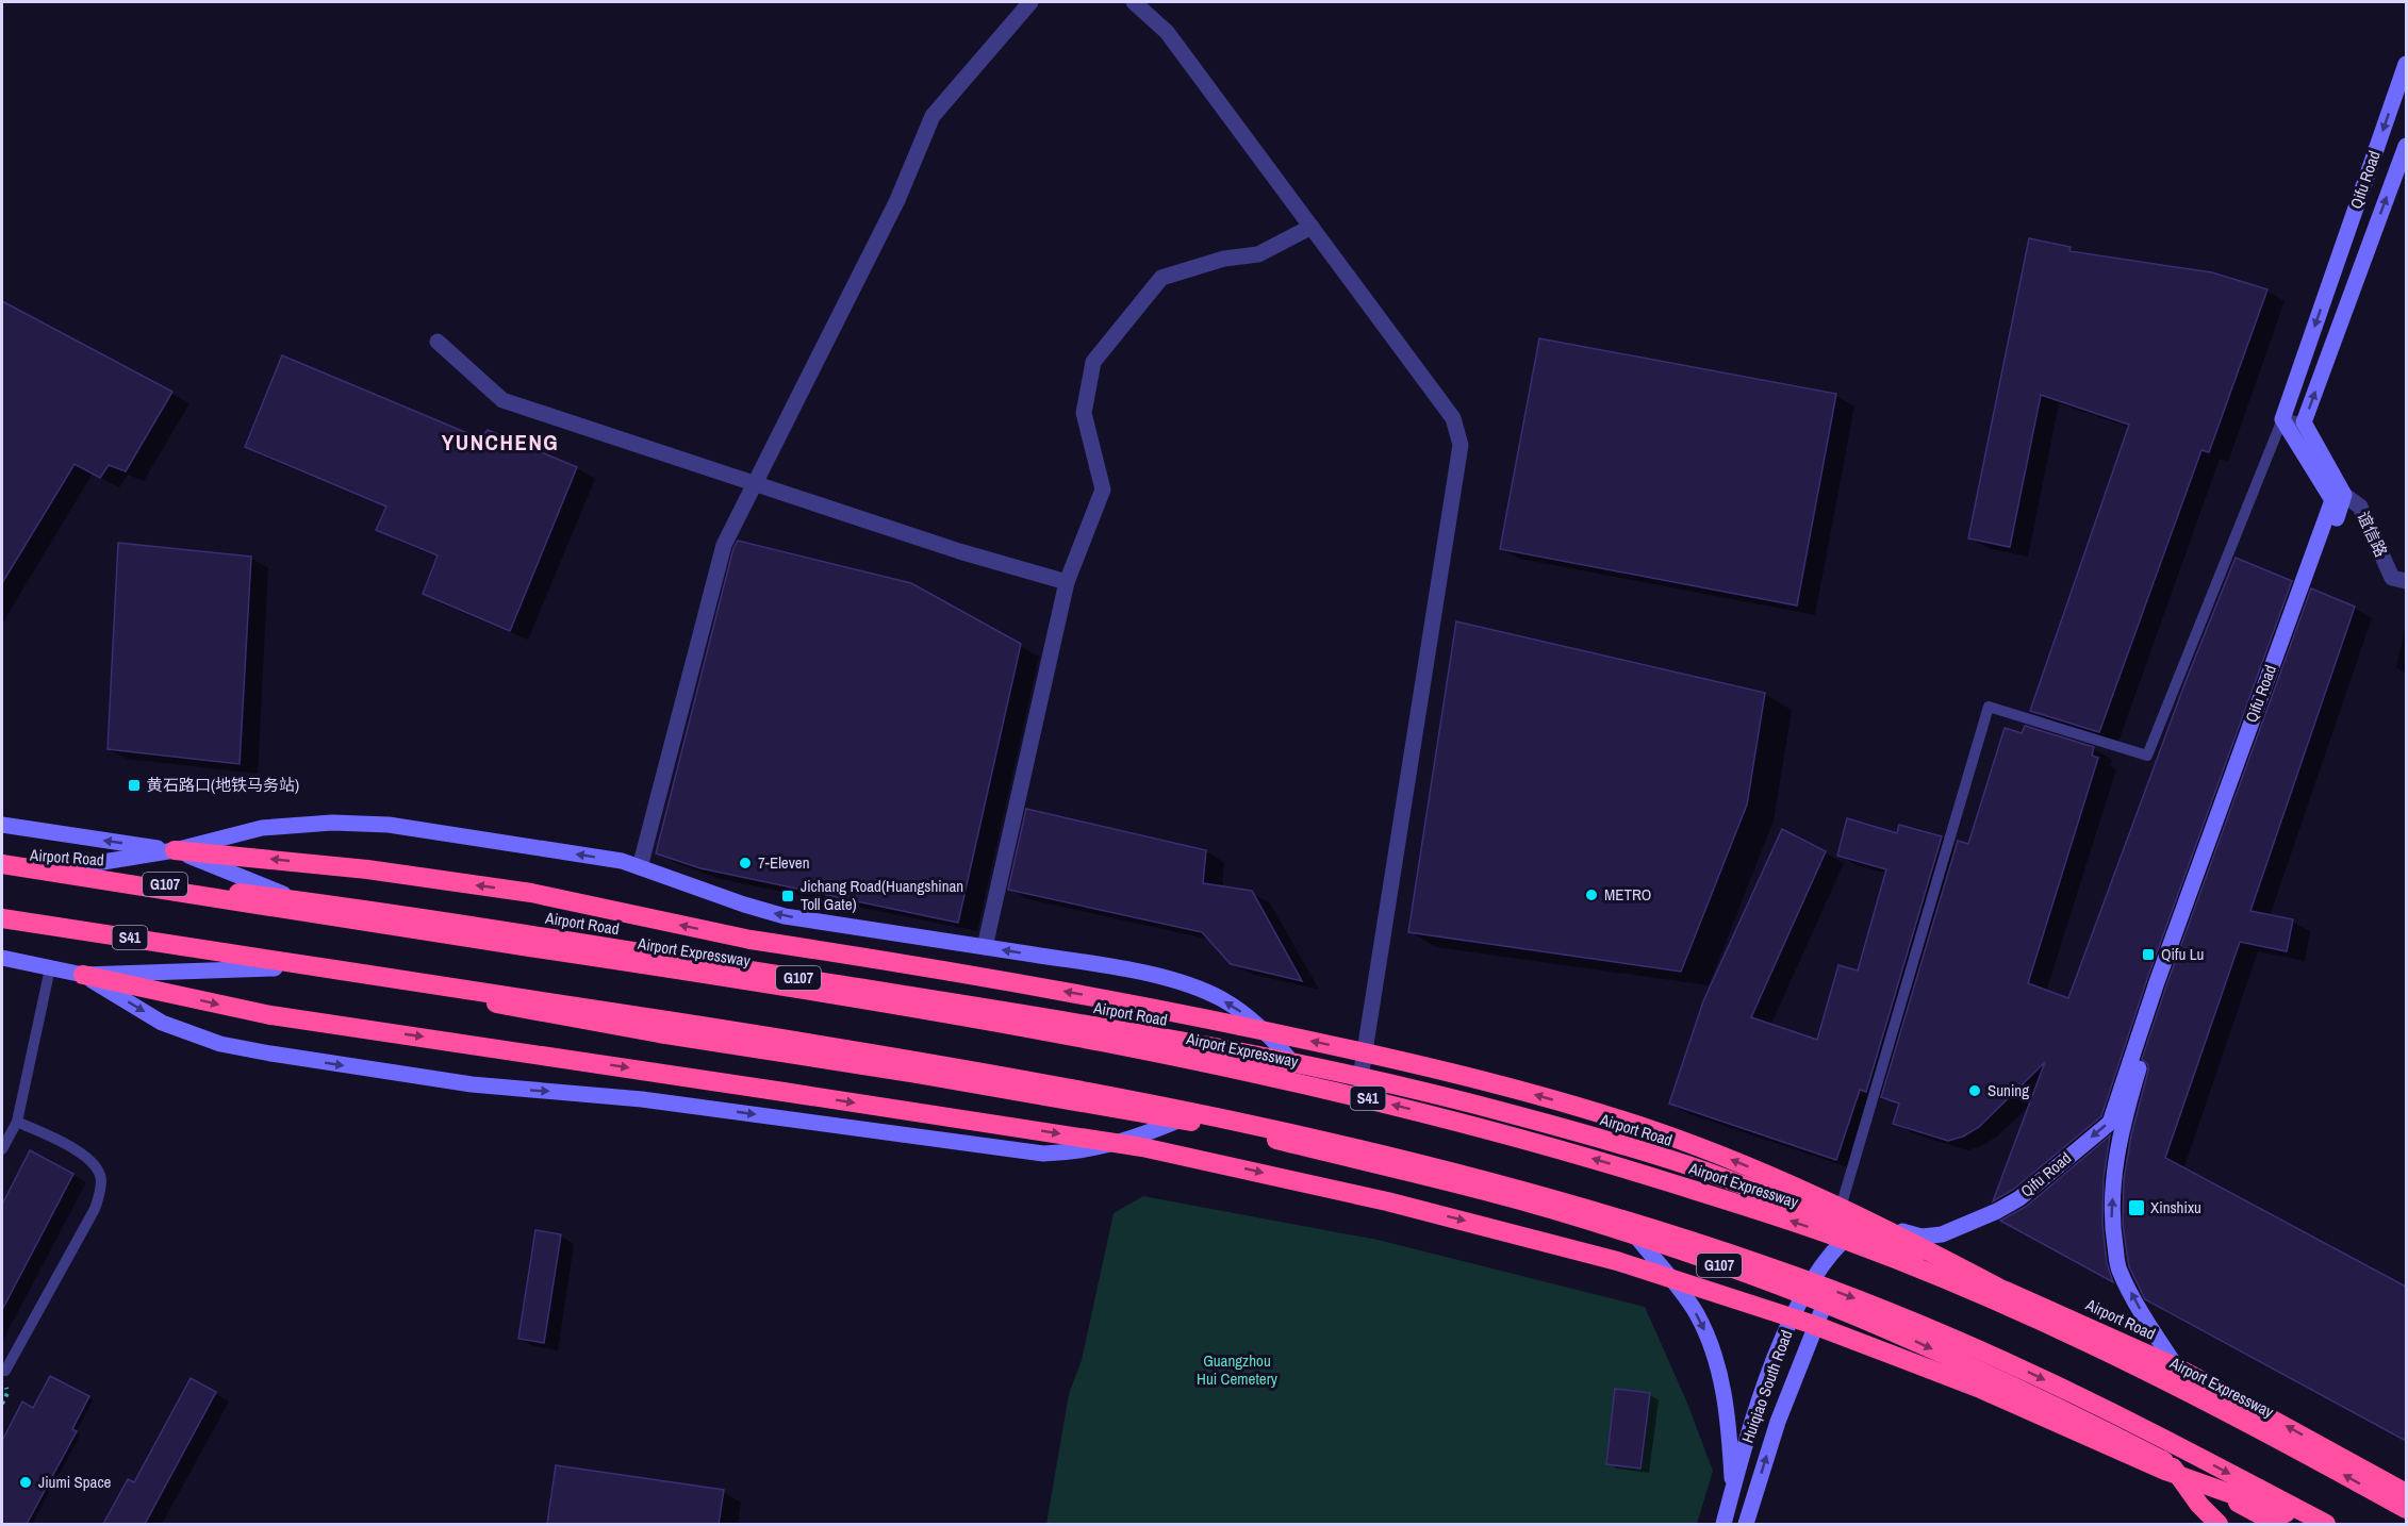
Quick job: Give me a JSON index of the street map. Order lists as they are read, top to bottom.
{
  "streets": {
    "highway": [
      "Airport Road",
      "G107",
      "S41",
      "Airport Expressway"
    ],
    "main road": ["Qifu Road", "Huiqiao South Road"],
    "street": ["谊信路"]
  },
  "crossings": [
    ["Qifu Road", "谊信路"],
    ["Qifu Road", "Airport Road"],
    ["Airport Road", "Huiqiao South Road"],
    ["G107", "Huiqiao South Road"]
  ],
  "districts": ["YUNCHENG"],
  "parks": ["Guangzhou Hui Cemetery"],
  "places": {
    "transit": [
      "黄石路口(地铁马务站)",
      "Jichang Road(Huangshinan Toll Gate)",
      "Qifu Lu",
      "Xinshixu"
    ],
    "other": [
      "7-Eleven",
      "METRO",
      "Suning",
      "Jiumi Space"
    ]
  }
}
